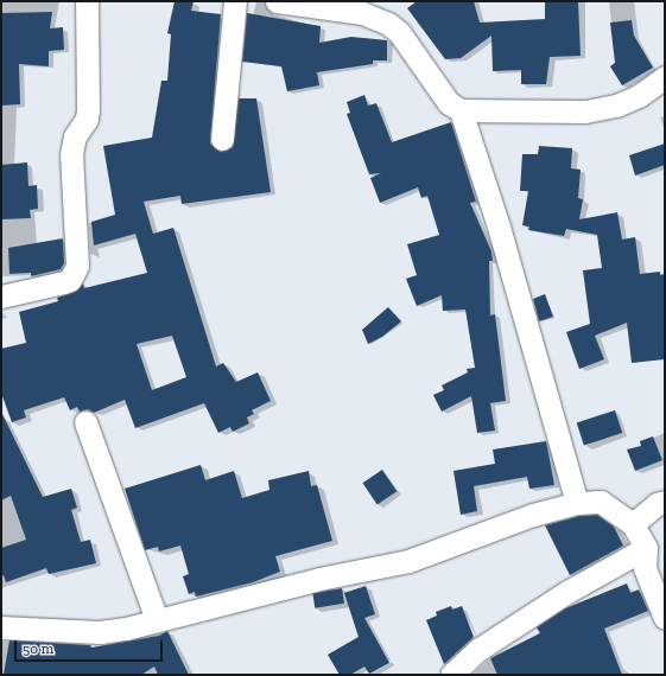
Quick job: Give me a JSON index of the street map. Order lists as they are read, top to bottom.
{
  "scale_bar": "50 m"
}
